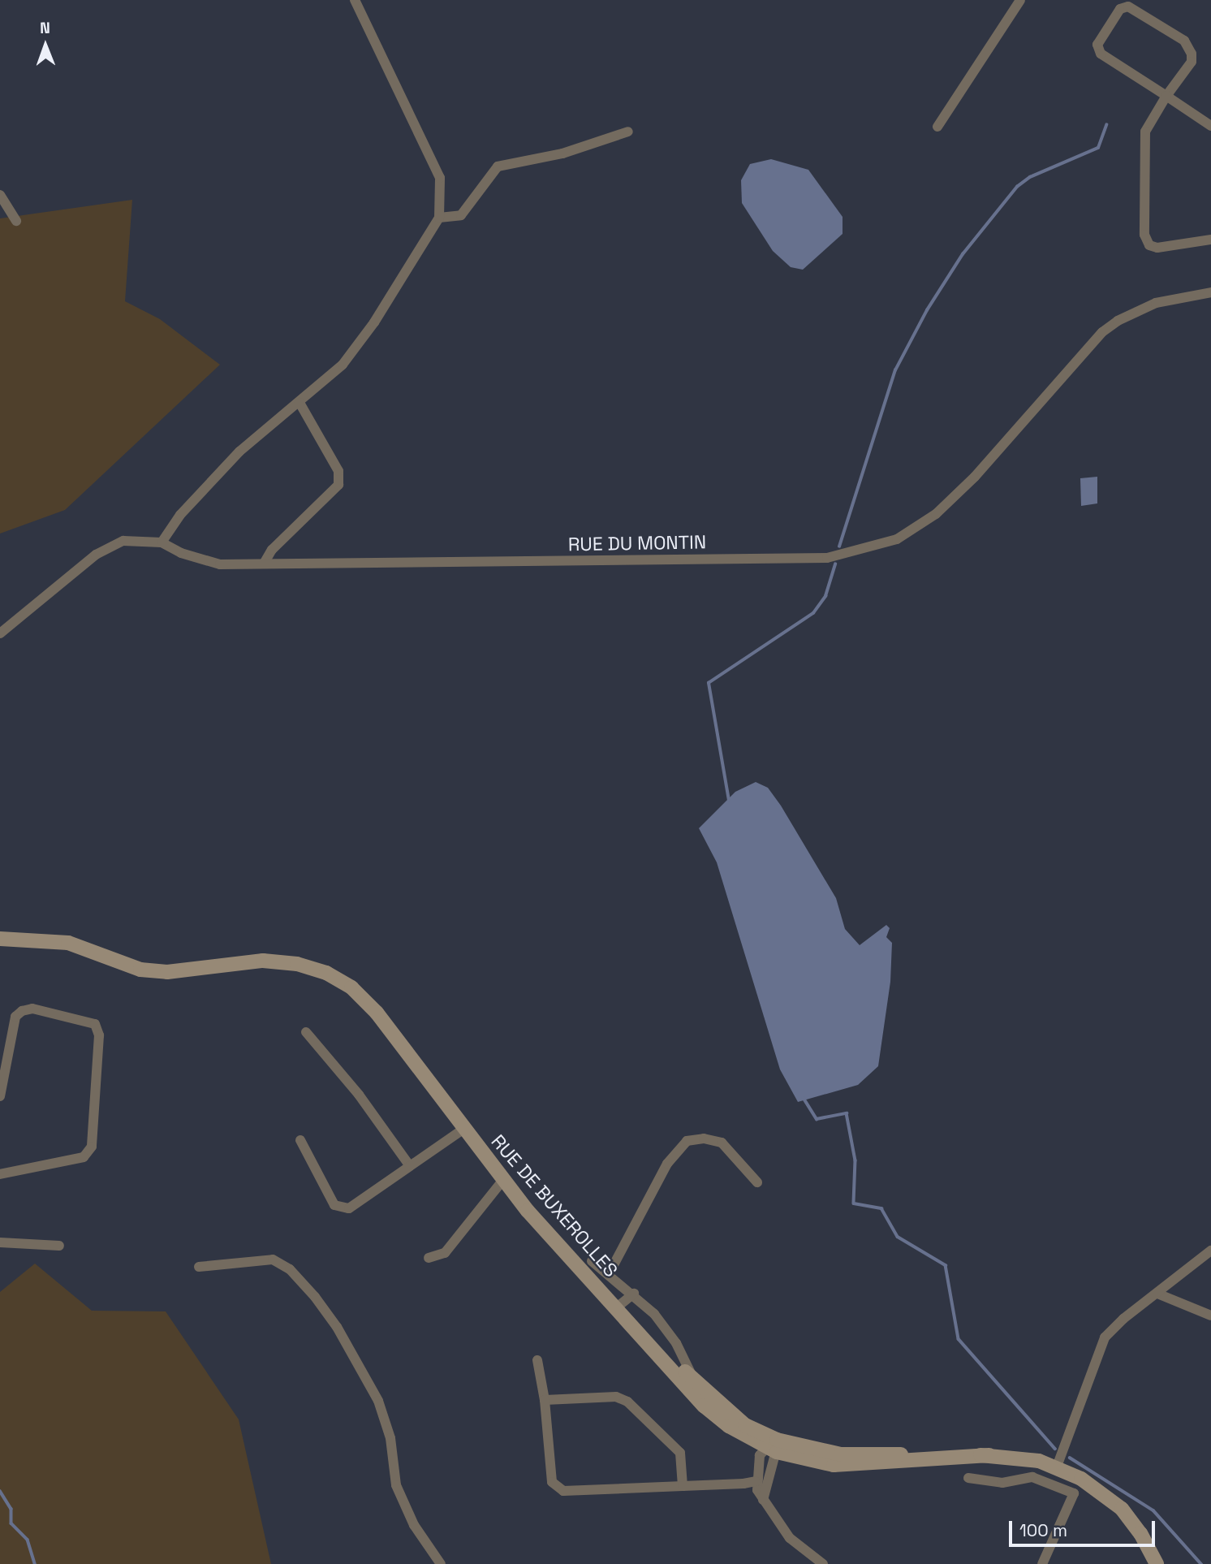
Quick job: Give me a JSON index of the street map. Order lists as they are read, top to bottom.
{
  "streets": {
    "street": ["RUE DU MONTIN", "RUE DE BUXEROLLES"]
  },
  "scale_bar": "100 m",
  "north": "top"
}
